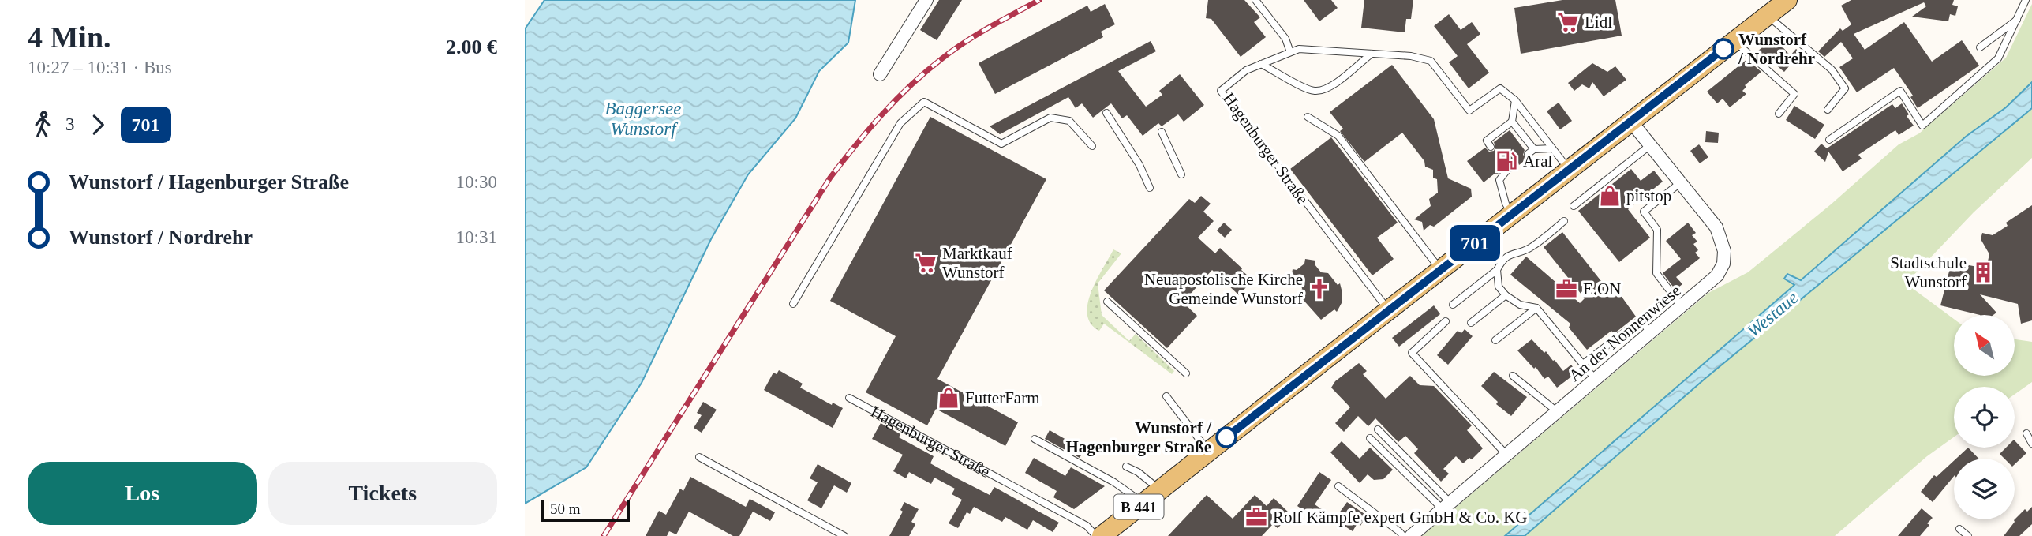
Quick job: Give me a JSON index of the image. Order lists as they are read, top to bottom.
{
  "streets": {
    "main road": ["B 441"],
    "street": ["An der Nonnenwiese"],
    "lane": ["Hagenburger Straße"]
  },
  "crossings": [
    ["Hagenburger Straße", "B 441"],
    ["An der Nonnenwiese", "B 441"]
  ],
  "water": ["Baggersee Wunstorf", "Westaue"],
  "places": {
    "supermarket": ["Lidl", "Marktkauf Wunstorf"],
    "other": ["Wunstorf / Nordrehr", "Wunstorf / Hagenburger Straße"],
    "fuel station": ["Aral"],
    "shop": ["pitstop", "FutterFarm"],
    "building": ["Stadtschule Wunstorf"],
    "church": ["Neuapostolische Kirche Gemeinde Wunstorf"],
    "office": ["E.ON", "Rolf Kämpfe expert GmbH & Co. KG"]
  },
  "lines": ["bus line 701"],
  "scale_bar": "50 m",
  "north": "top left",
  "page": {
    "heading": ["4 Min.", "10:27 – 10:31 · Bus", "2.00 €"],
    "on_map": "701",
    "legs": ["3", "701"],
    "list": [
      {
        "name": "Wunstorf / Hagenburger Straße",
        "value": "10:30"
      },
      {
        "name": "Wunstorf / Nordrehr",
        "value": "10:31"
      }
    ],
    "buttons": ["Los", "Tickets"],
    "scale": "50 m"
  }
}
